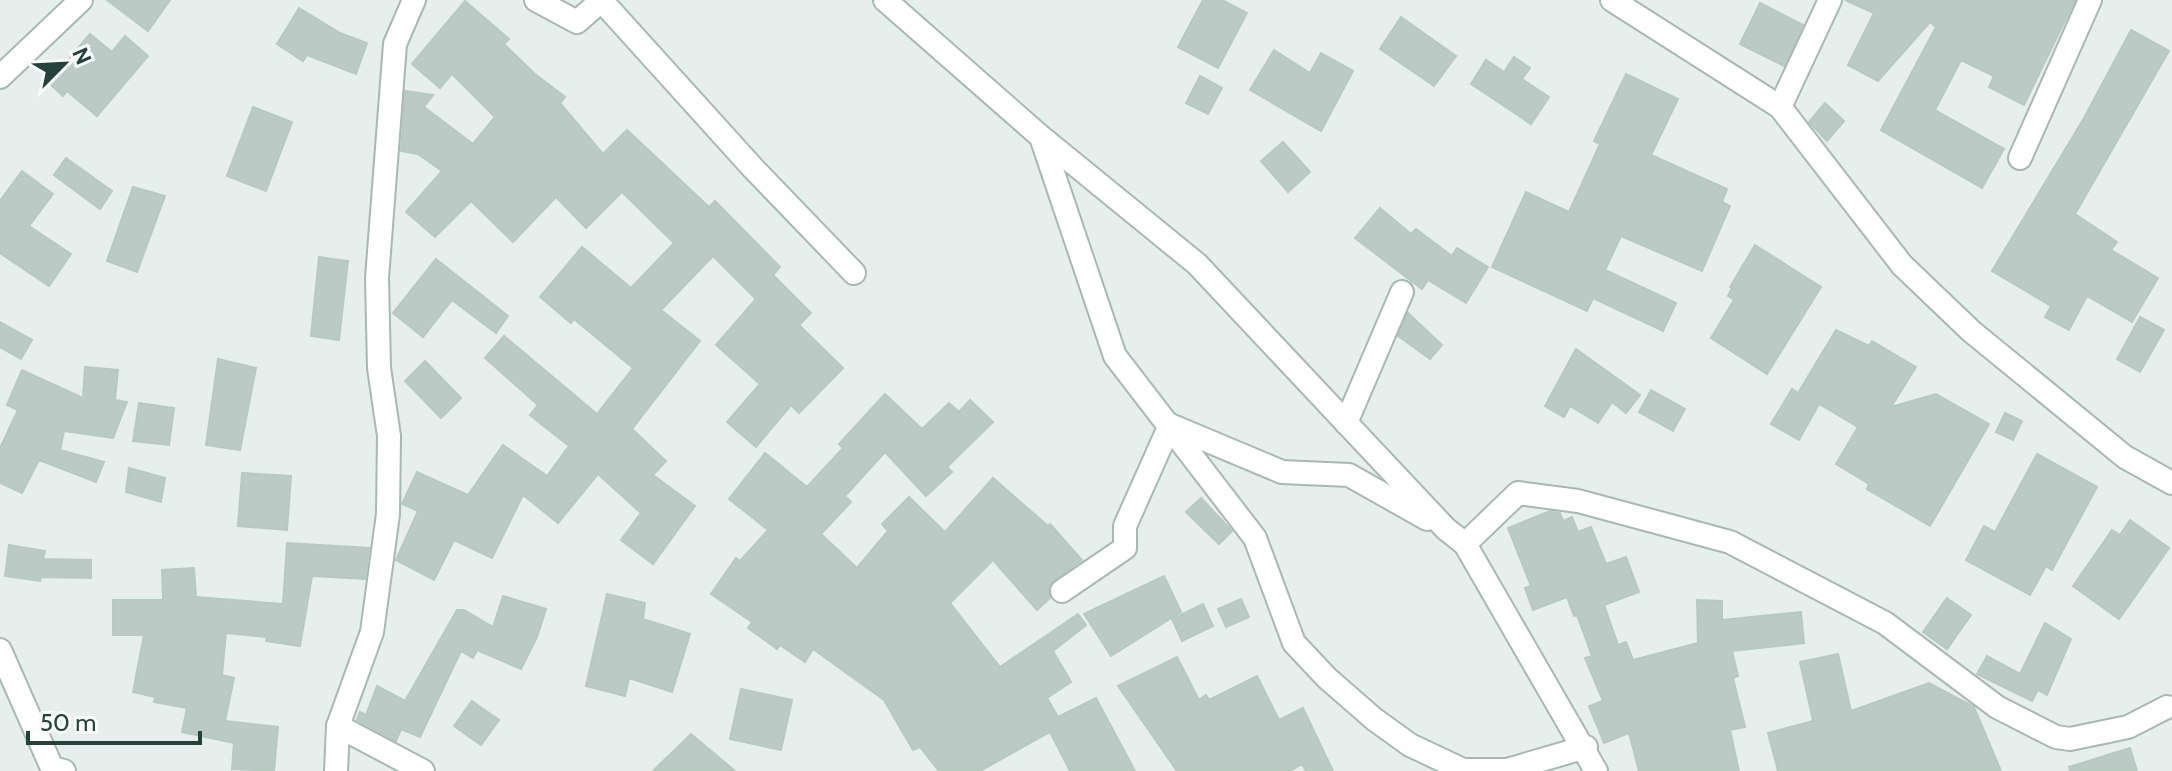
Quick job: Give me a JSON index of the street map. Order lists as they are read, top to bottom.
{
  "scale_bar": "50 m",
  "north": "top right"
}
